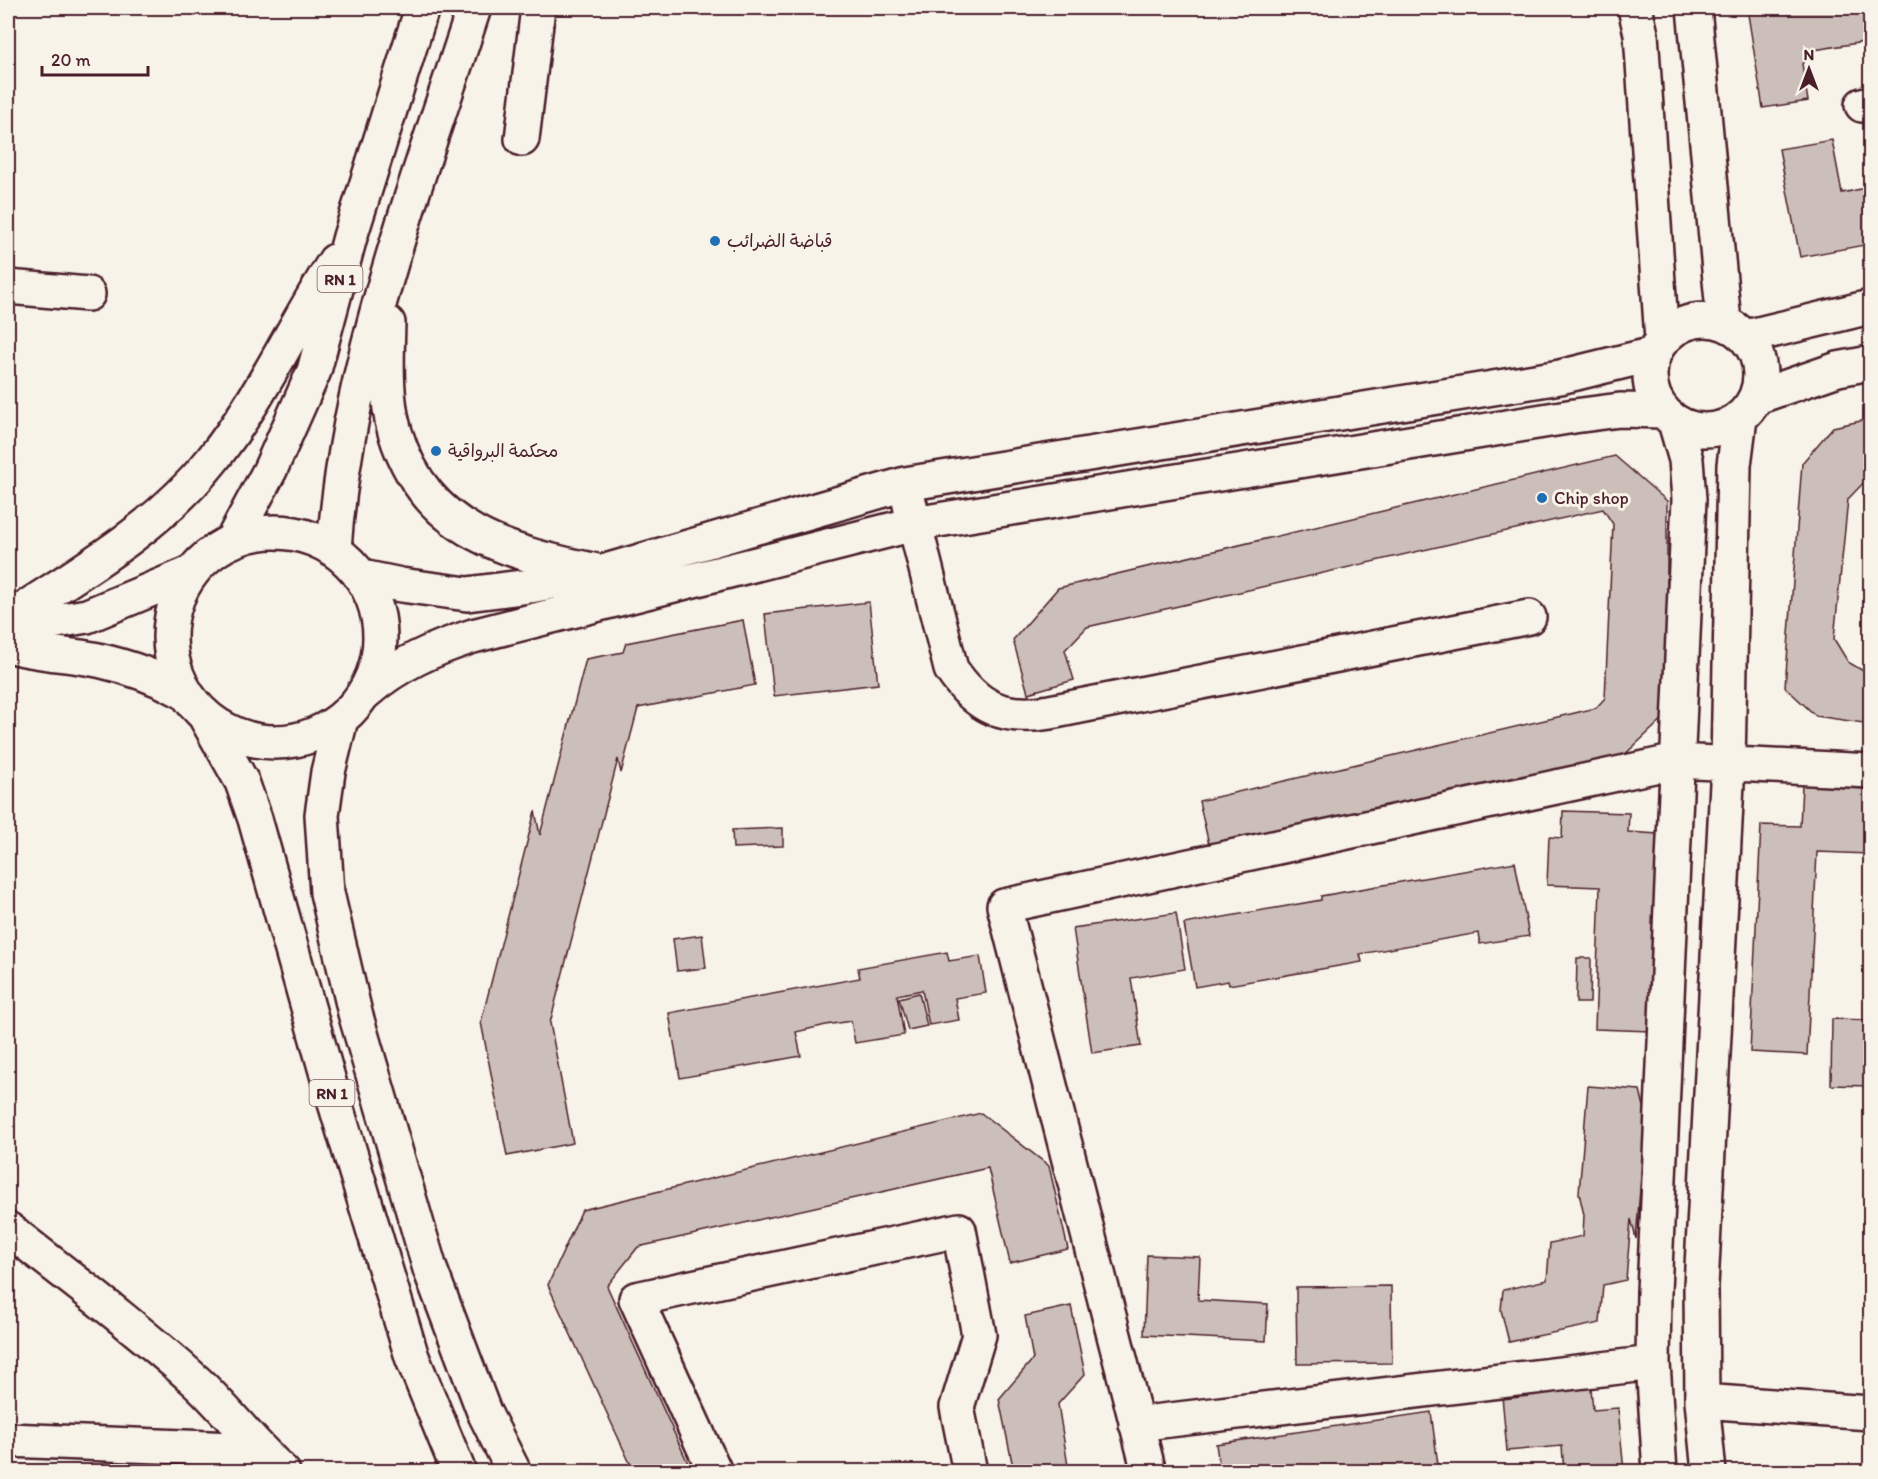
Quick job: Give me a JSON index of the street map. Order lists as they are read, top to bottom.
{
  "streets": {
    "main road": ["RN 1"]
  },
  "places": ["قباضة الضرائب", "محكمة البرواقية", "Chip shop"],
  "scale_bar": "20 m",
  "north": "top"
}
